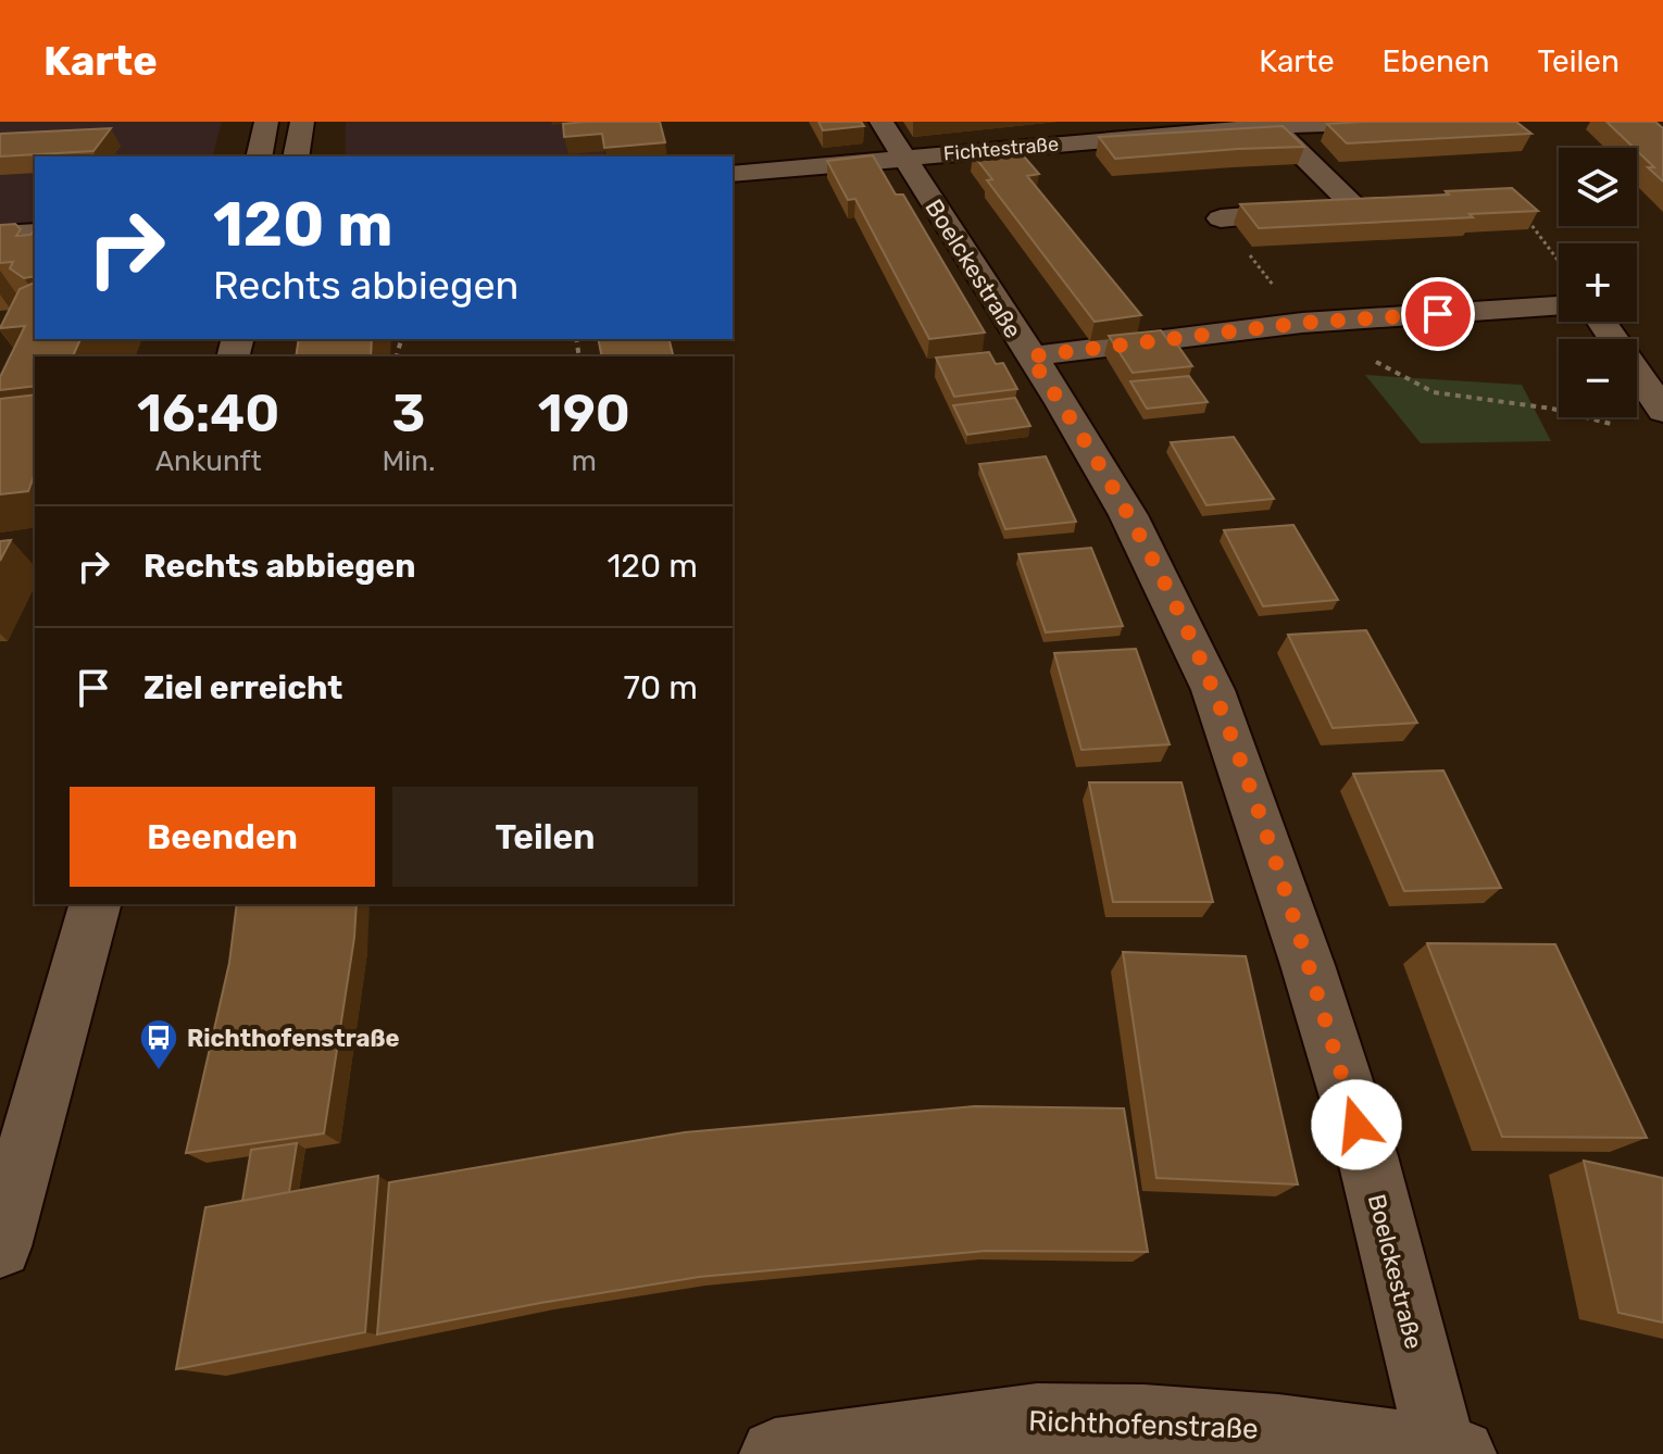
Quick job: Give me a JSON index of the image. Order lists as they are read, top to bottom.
{
  "streets": {
    "street": ["Fichtestraße", "Boelckestraße", "Richthofenstraße"]
  },
  "crossings": [
    ["Fichtestraße", "Boelckestraße"],
    ["Boelckestraße", "Richthofenstraße"]
  ],
  "places": {
    "bus stop": ["Richthofenstraße"]
  },
  "page": {
    "header": "Karte",
    "nav": ["Karte", "Ebenen", "Teilen"],
    "map_buttons": ["+", "−"],
    "turn": ["120 m", "Rechts abbiegen"],
    "eta": [
      "16:40",
      "Ankunft",
      "3",
      "Min.",
      "190",
      "m"
    ],
    "list": [
      {
        "name": "Rechts abbiegen",
        "value": "120 m"
      },
      {
        "name": "Ziel erreicht",
        "value": "70 m"
      }
    ],
    "buttons": ["Beenden", "Teilen"]
  }
}
